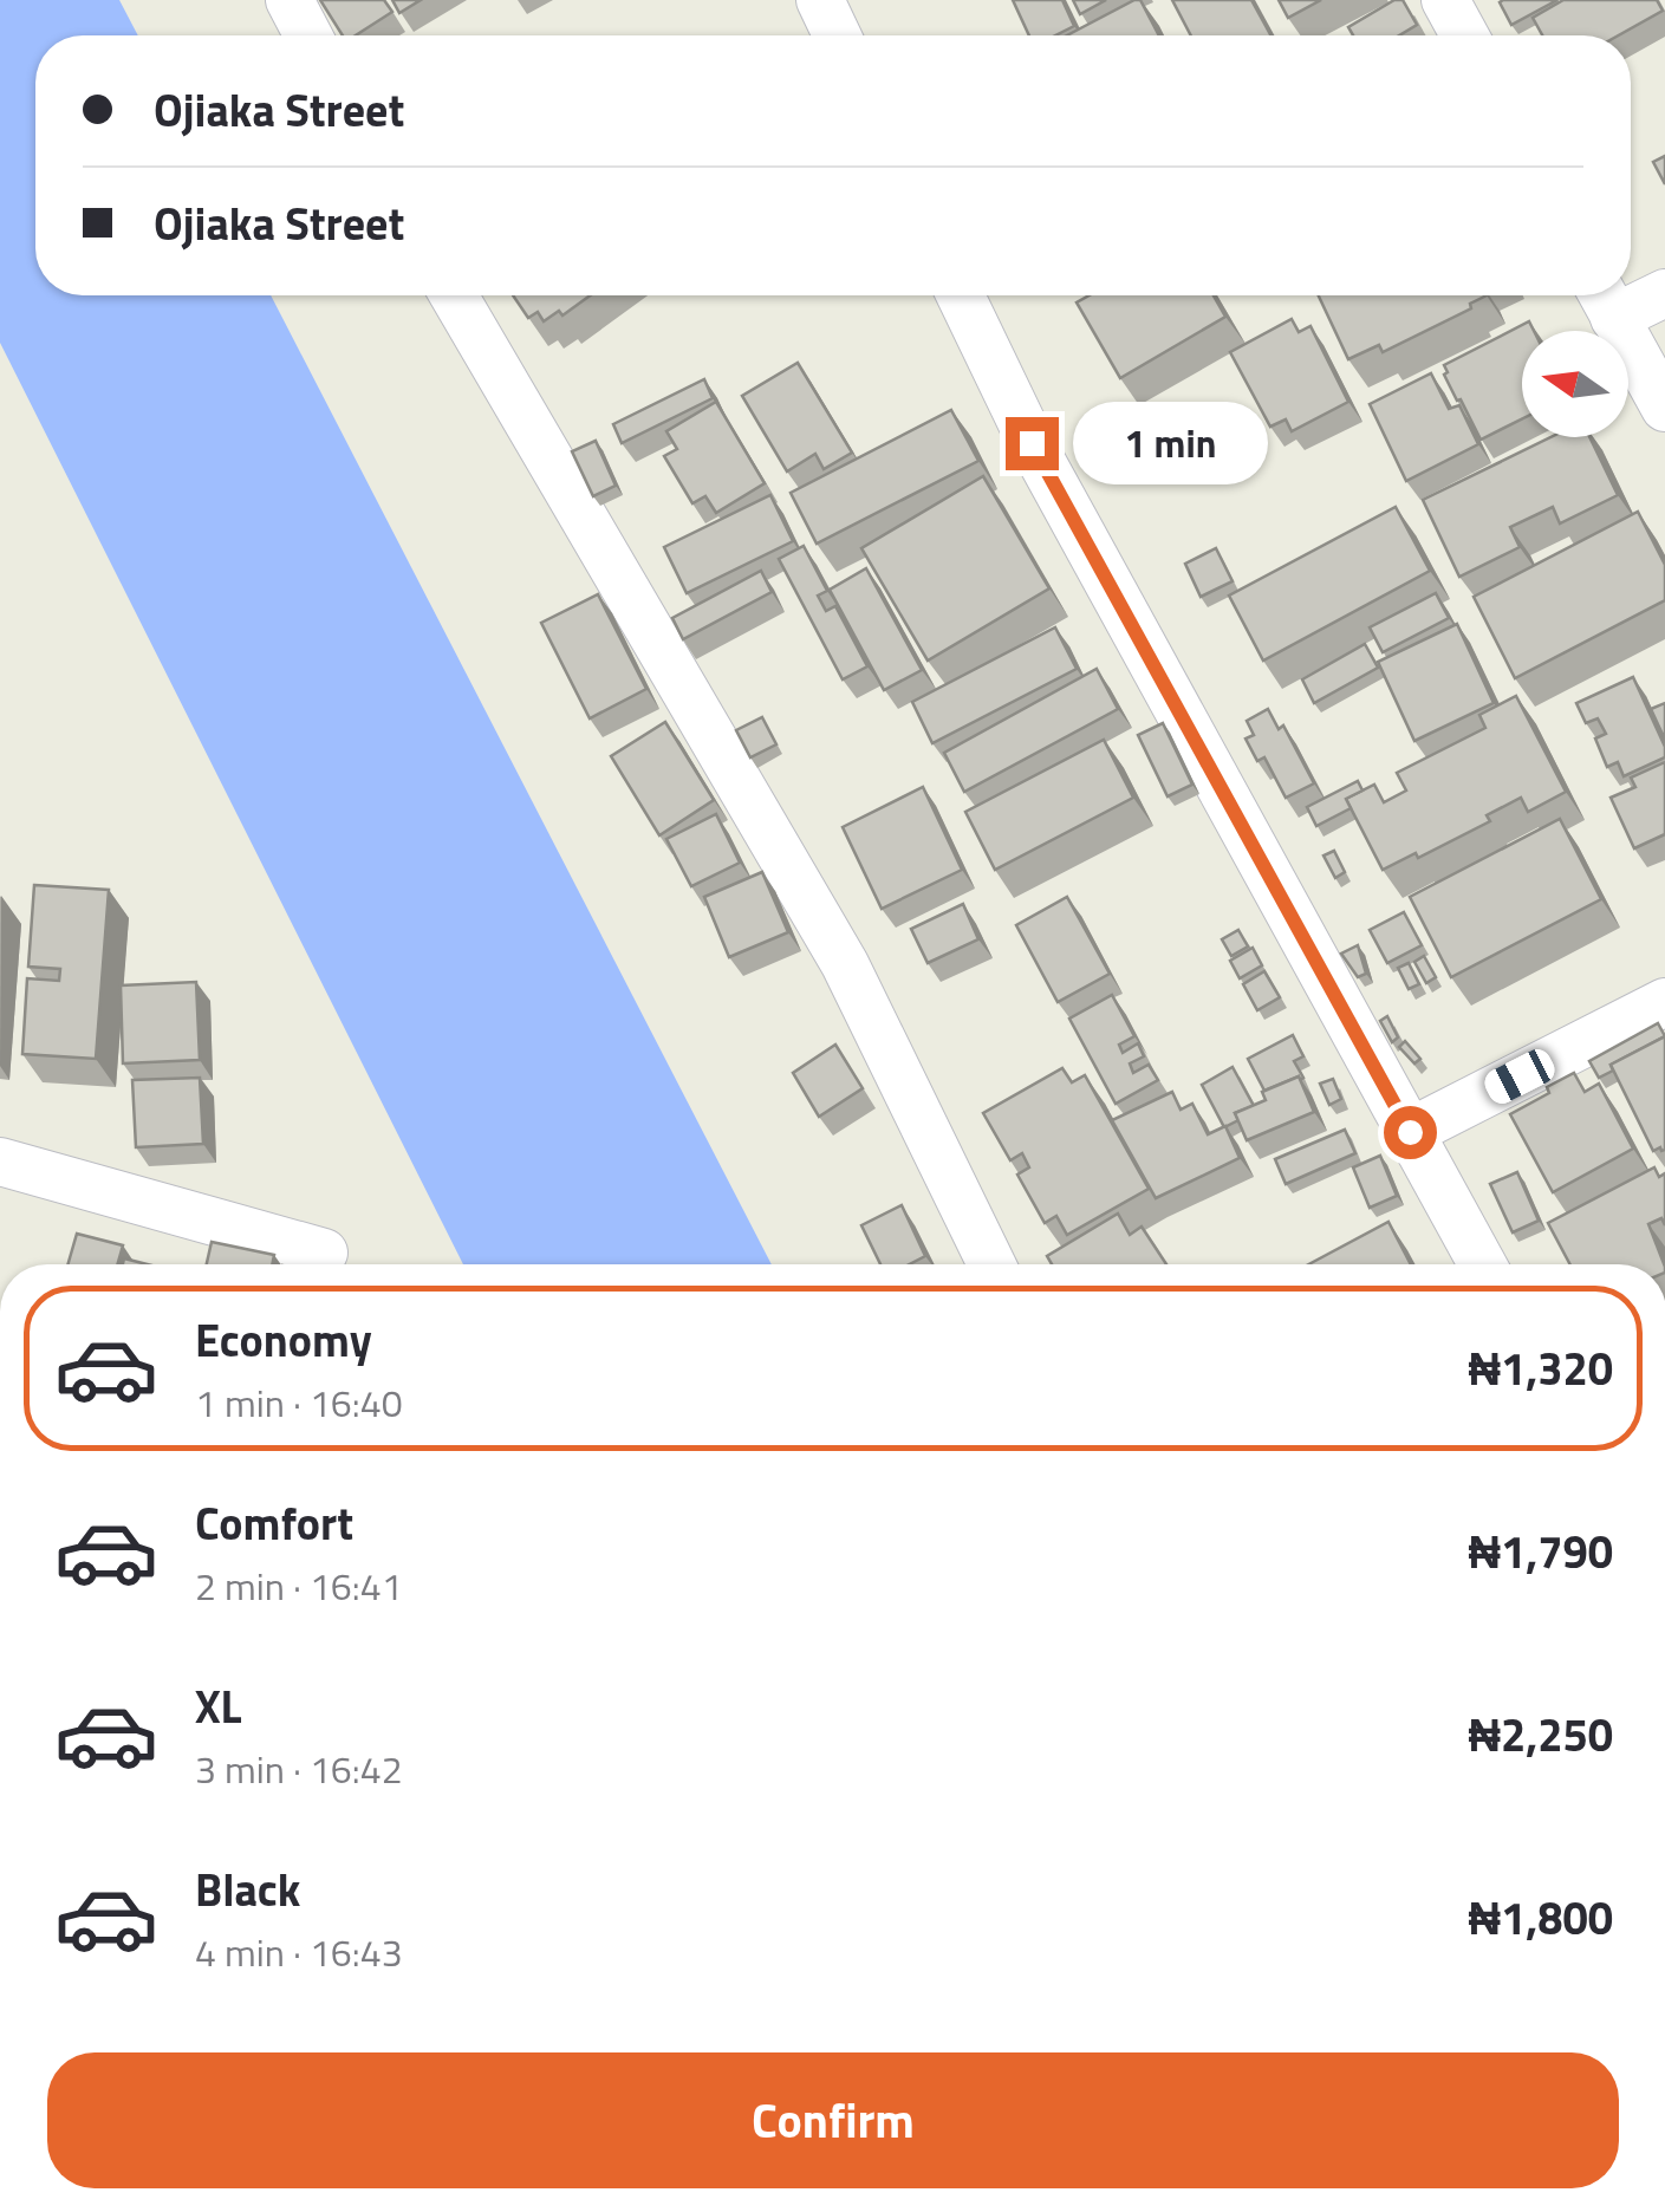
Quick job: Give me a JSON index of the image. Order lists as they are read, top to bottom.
{
  "north": "left",
  "page": {
    "banner": ["Ojiaka Street", "Ojiaka Street"],
    "bubble": "1 min",
    "list": [
      {
        "name": "Economy",
        "note": "1 min · 16:40",
        "value": "₦1,320"
      },
      {
        "name": "Comfort",
        "note": "2 min · 16:41",
        "value": "₦1,790"
      },
      {
        "name": "XL",
        "note": "3 min · 16:42",
        "value": "₦2,250"
      },
      {
        "name": "Black",
        "note": "4 min · 16:43",
        "value": "₦1,800"
      }
    ],
    "buttons": "Confirm"
  }
}
